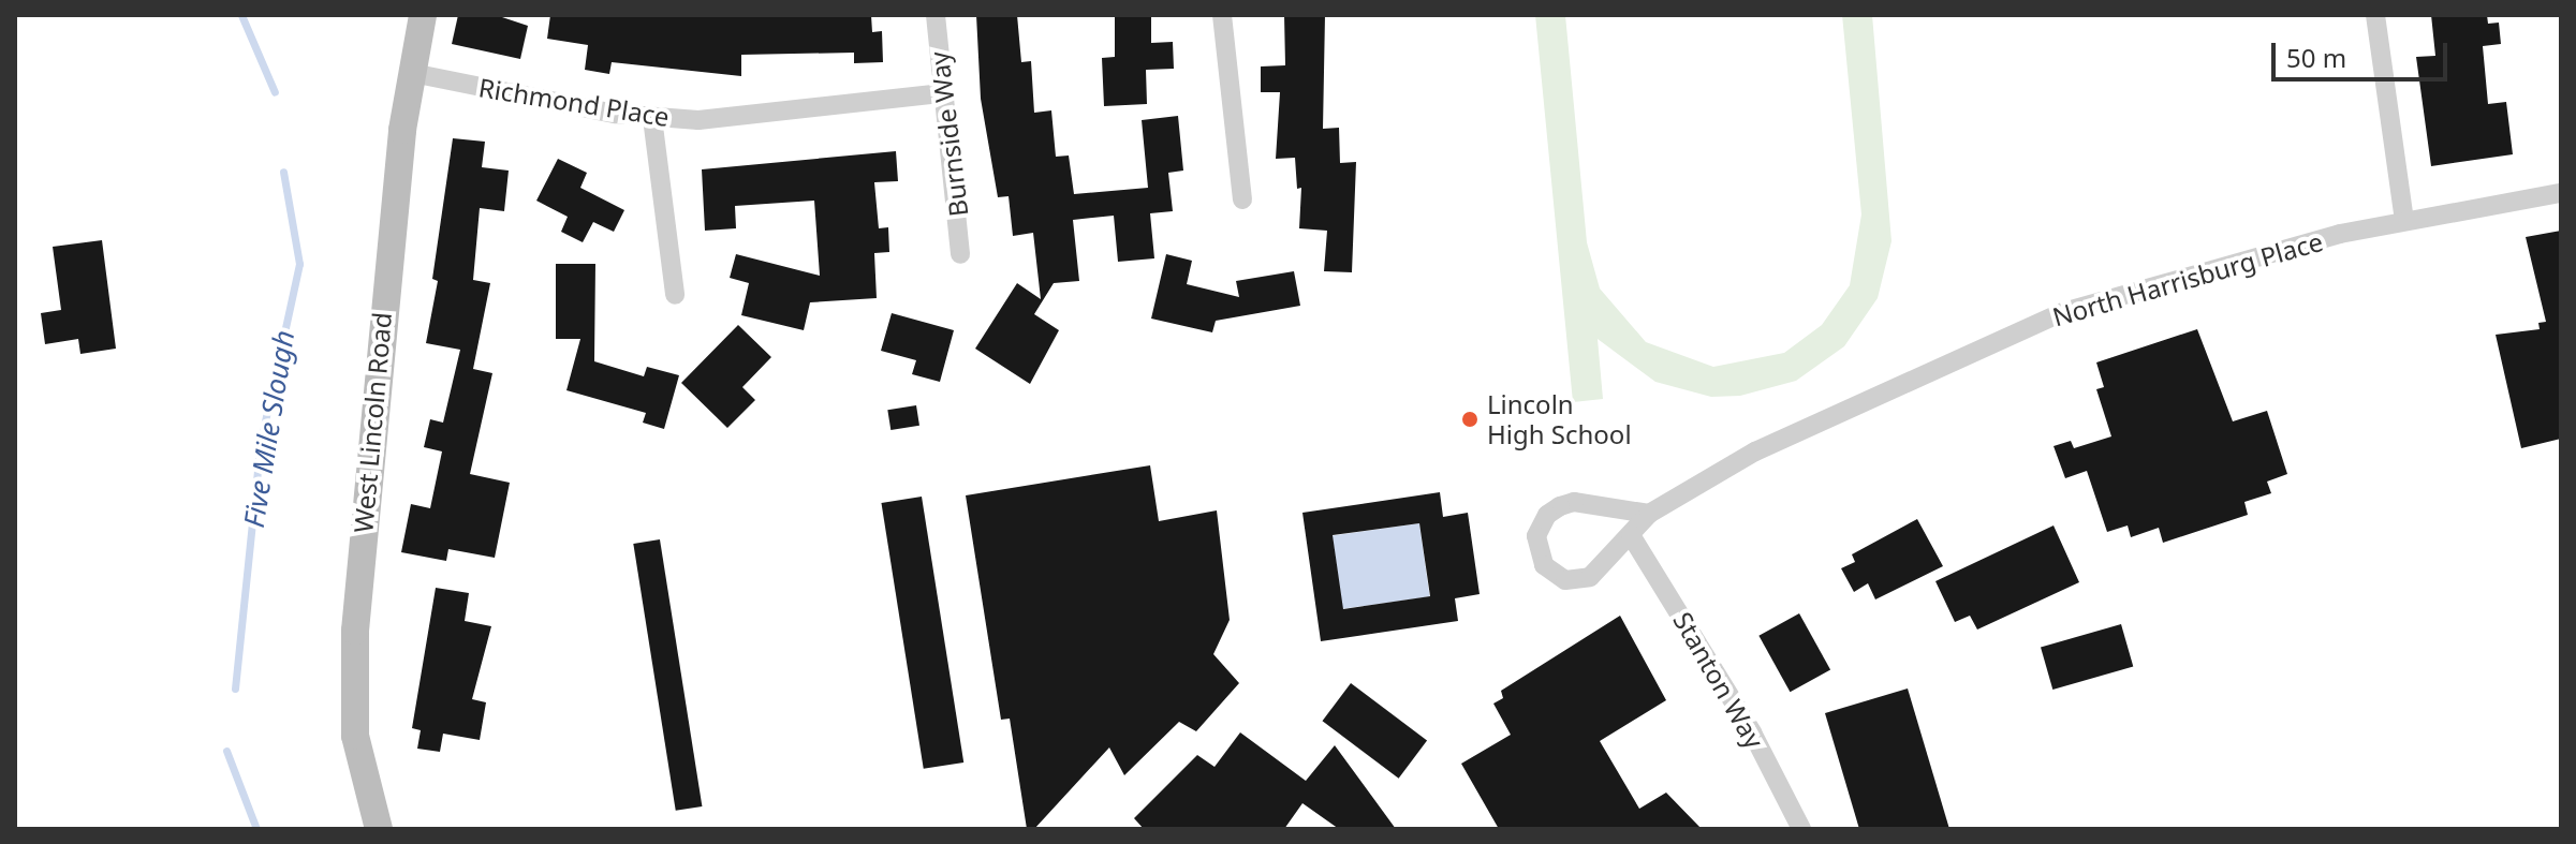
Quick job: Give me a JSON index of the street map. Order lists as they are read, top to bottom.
{
  "streets": {
    "street": [
      "Richmond Place",
      "Burnside Way",
      "North Harrisburg Place",
      "West Lincoln Road",
      "Stanton Way"
    ]
  },
  "crossings": [
    ["Richmond Place", "Burnside Way"],
    ["Richmond Place", "West Lincoln Road"],
    ["North Harrisburg Place", "Stanton Way"]
  ],
  "water": ["Five Mile Slough"],
  "places": ["Lincoln High School"],
  "scale_bar": "50 m"
}
